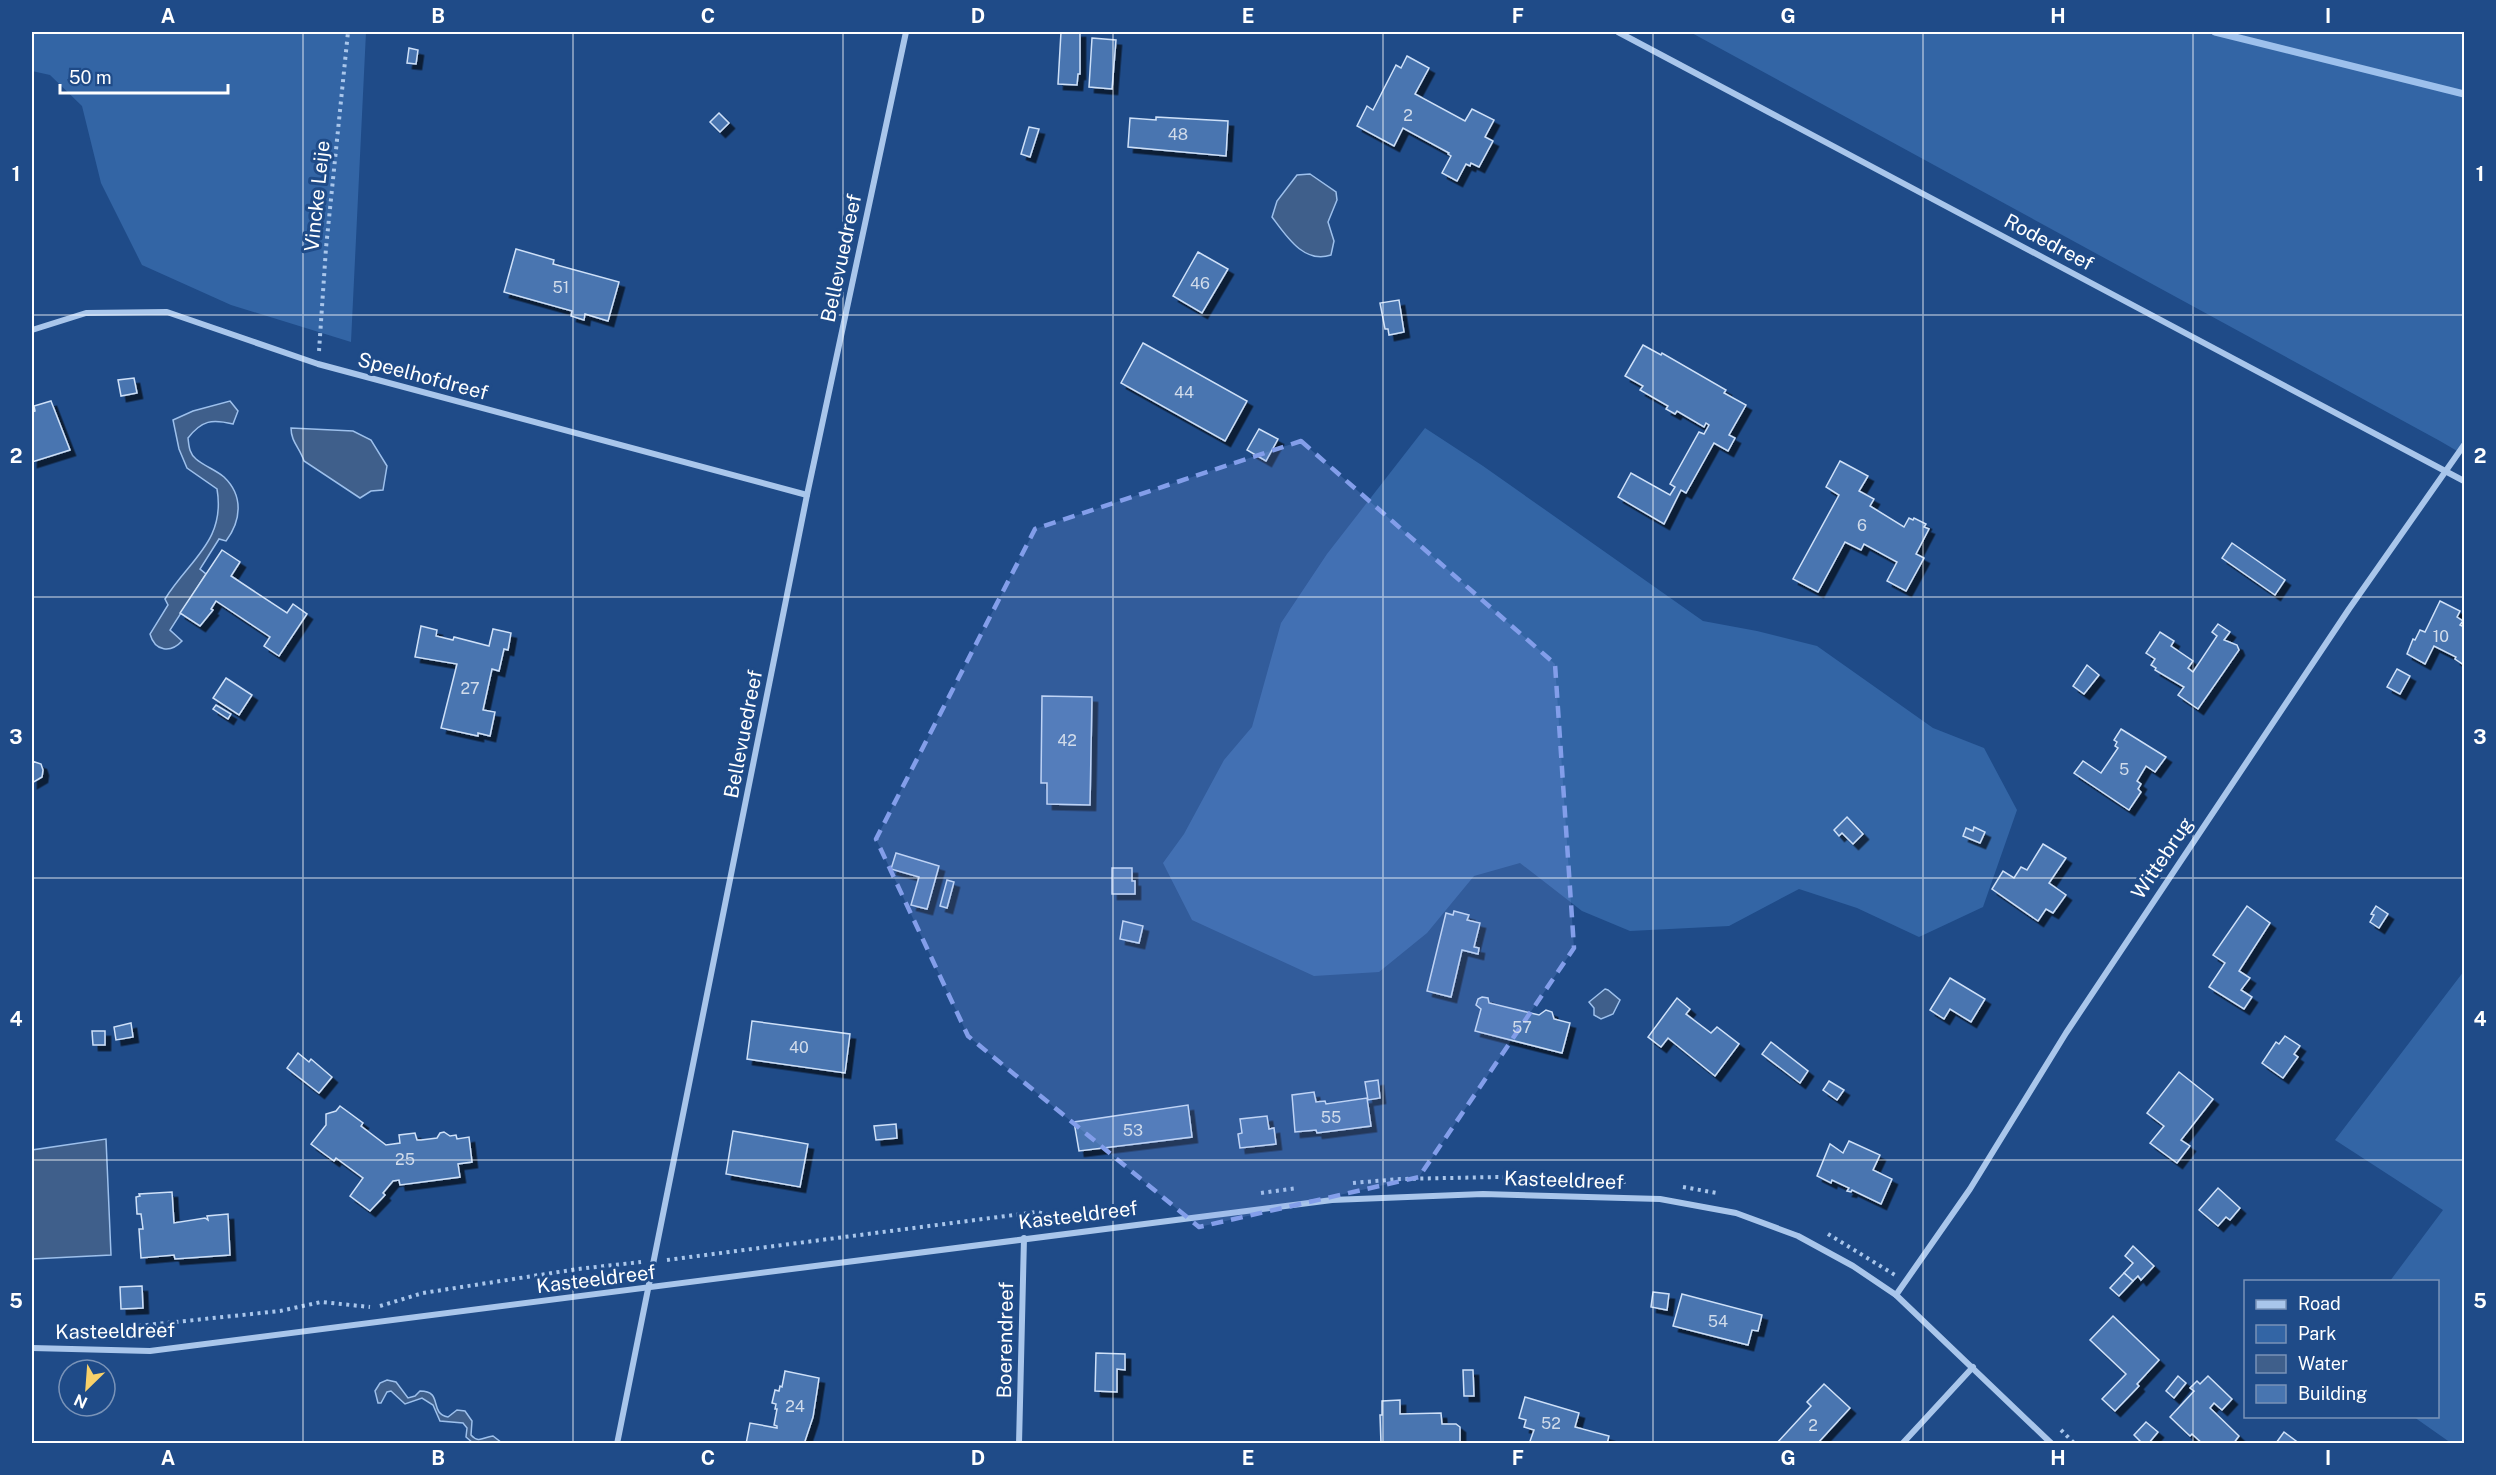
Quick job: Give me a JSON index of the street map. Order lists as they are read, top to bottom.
{
  "streets": {
    "street": [
      "Rodedreef",
      "Bellevuedreef",
      "Speelhofdreef",
      "Wittebrug",
      "Kasteeldreef",
      "Boerendreef"
    ],
    "path": ["Vincke Leije"]
  },
  "crossings": [
    ["Vincke Leije", "Speelhofdreef"],
    ["Rodedreef", "Wittebrug"],
    ["Bellevuedreef", "Speelhofdreef"],
    ["Bellevuedreef", "Kasteeldreef"],
    ["Wittebrug", "Kasteeldreef"],
    ["Kasteeldreef", "Boerendreef"]
  ],
  "house_numbers": [
    "2",
    "48",
    "46",
    "51",
    "44",
    "6",
    "10",
    "27",
    "42",
    "5",
    "57",
    "40",
    "55",
    "53",
    "25",
    "54",
    "24",
    "52",
    "2"
  ],
  "legend": [
    "Road",
    "Park",
    "Water",
    "Building"
  ],
  "scale_bar": "50 m",
  "north": "bottom left",
  "grid": {
    "columns": [
      "A",
      "B",
      "C",
      "D",
      "E",
      "F",
      "G",
      "H",
      "I"
    ],
    "rows": [
      "1",
      "2",
      "3",
      "4",
      "5"
    ]
  }
}
